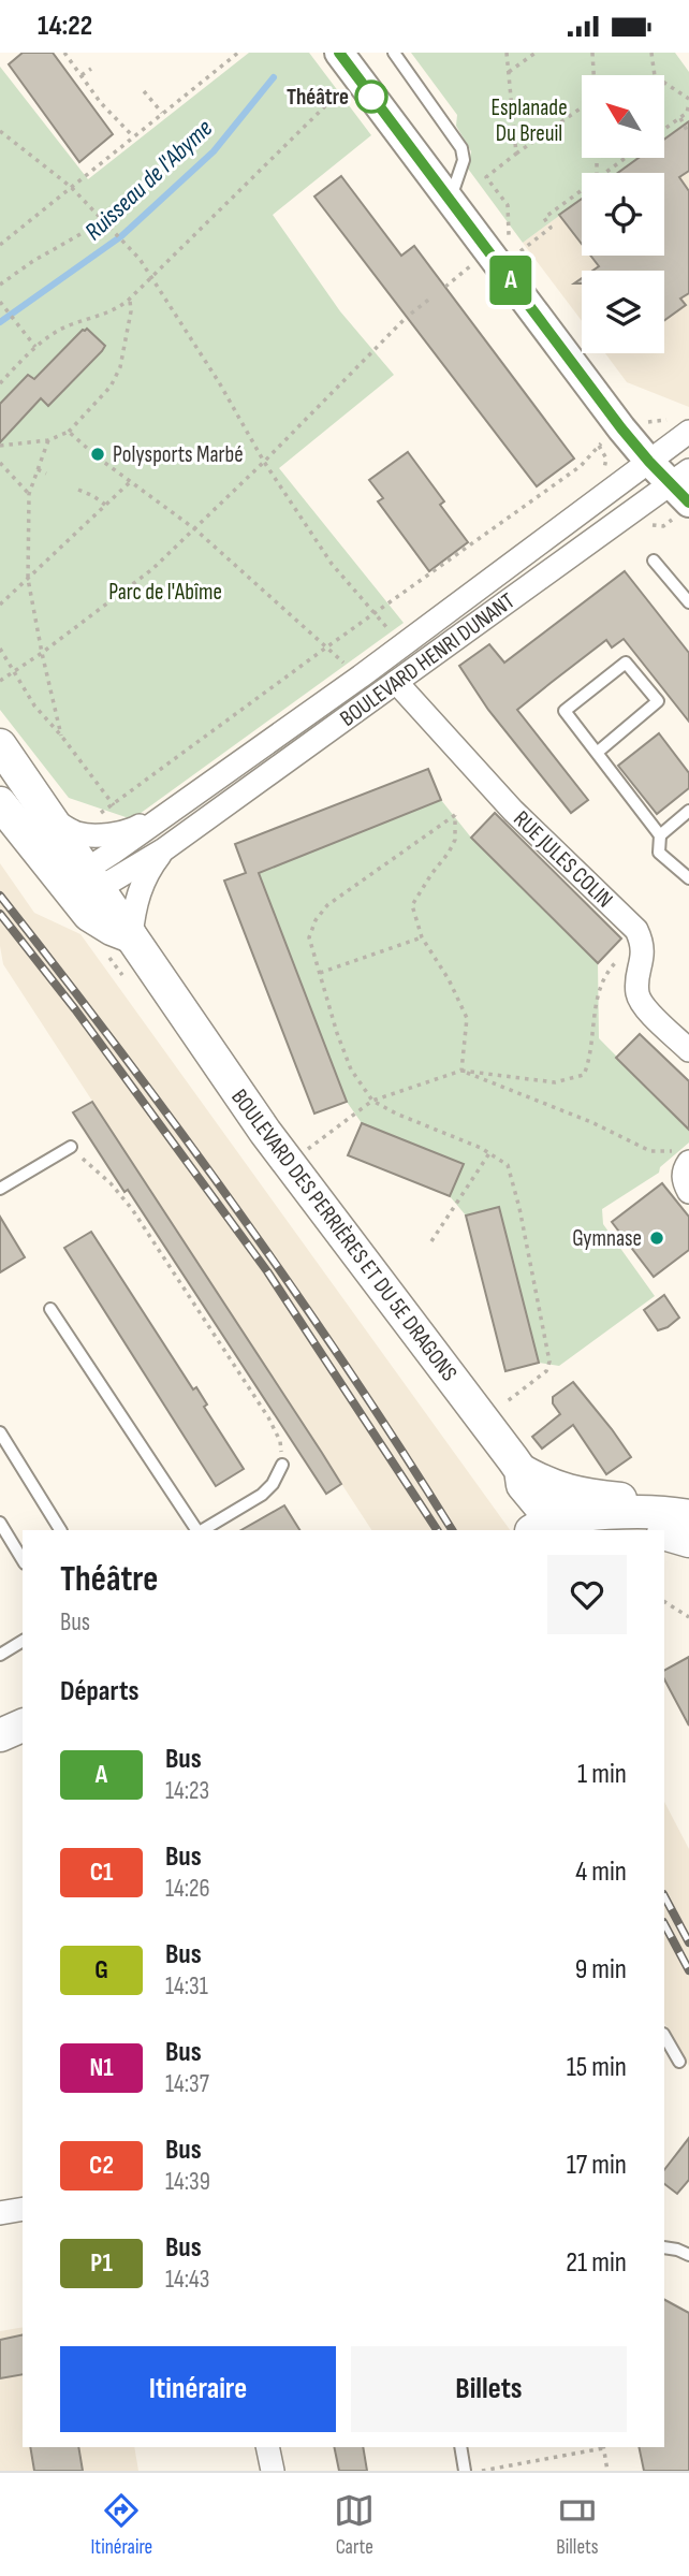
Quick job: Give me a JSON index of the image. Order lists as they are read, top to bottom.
{
  "streets": {
    "main road": ["BOULEVARD DES PERRIÈRES ET DU 5E DRAGONS"],
    "street": ["BOULEVARD HENRI DUNANT", "RUE JULES COLIN"]
  },
  "crossings": [
    ["BOULEVARD HENRI DUNANT", "RUE JULES COLIN"],
    ["BOULEVARD HENRI DUNANT", "BOULEVARD DES PERRIÈRES ET DU 5E DRAGONS"]
  ],
  "water": ["Ruisseau de l'Abyme"],
  "parks": ["Esplanade Du Breuil", "Parc de l'Abîme"],
  "places": ["Théâtre", "Polysports Marbé", "Gymnase"],
  "lines": ["bus line A"],
  "north": "top left",
  "page": {
    "status": "14:22",
    "on_map": "A",
    "heading": [
      ["Théâtre", "Bus"],
      "Départs"
    ],
    "list": [
      {
        "mark": "A",
        "name": "Bus",
        "note": "14:23",
        "value": "1 min"
      },
      {
        "mark": "C1",
        "name": "Bus",
        "note": "14:26",
        "value": "4 min"
      },
      {
        "mark": "G",
        "name": "Bus",
        "note": "14:31",
        "value": "9 min"
      },
      {
        "mark": "N1",
        "name": "Bus",
        "note": "14:37",
        "value": "15 min"
      },
      {
        "mark": "C2",
        "name": "Bus",
        "note": "14:39",
        "value": "17 min"
      },
      {
        "mark": "P1",
        "name": "Bus",
        "note": "14:43",
        "value": "21 min"
      }
    ],
    "buttons": ["Itinéraire", "Billets"],
    "tabs": ["Itinéraire", "Carte", "Billets"]
  }
}
